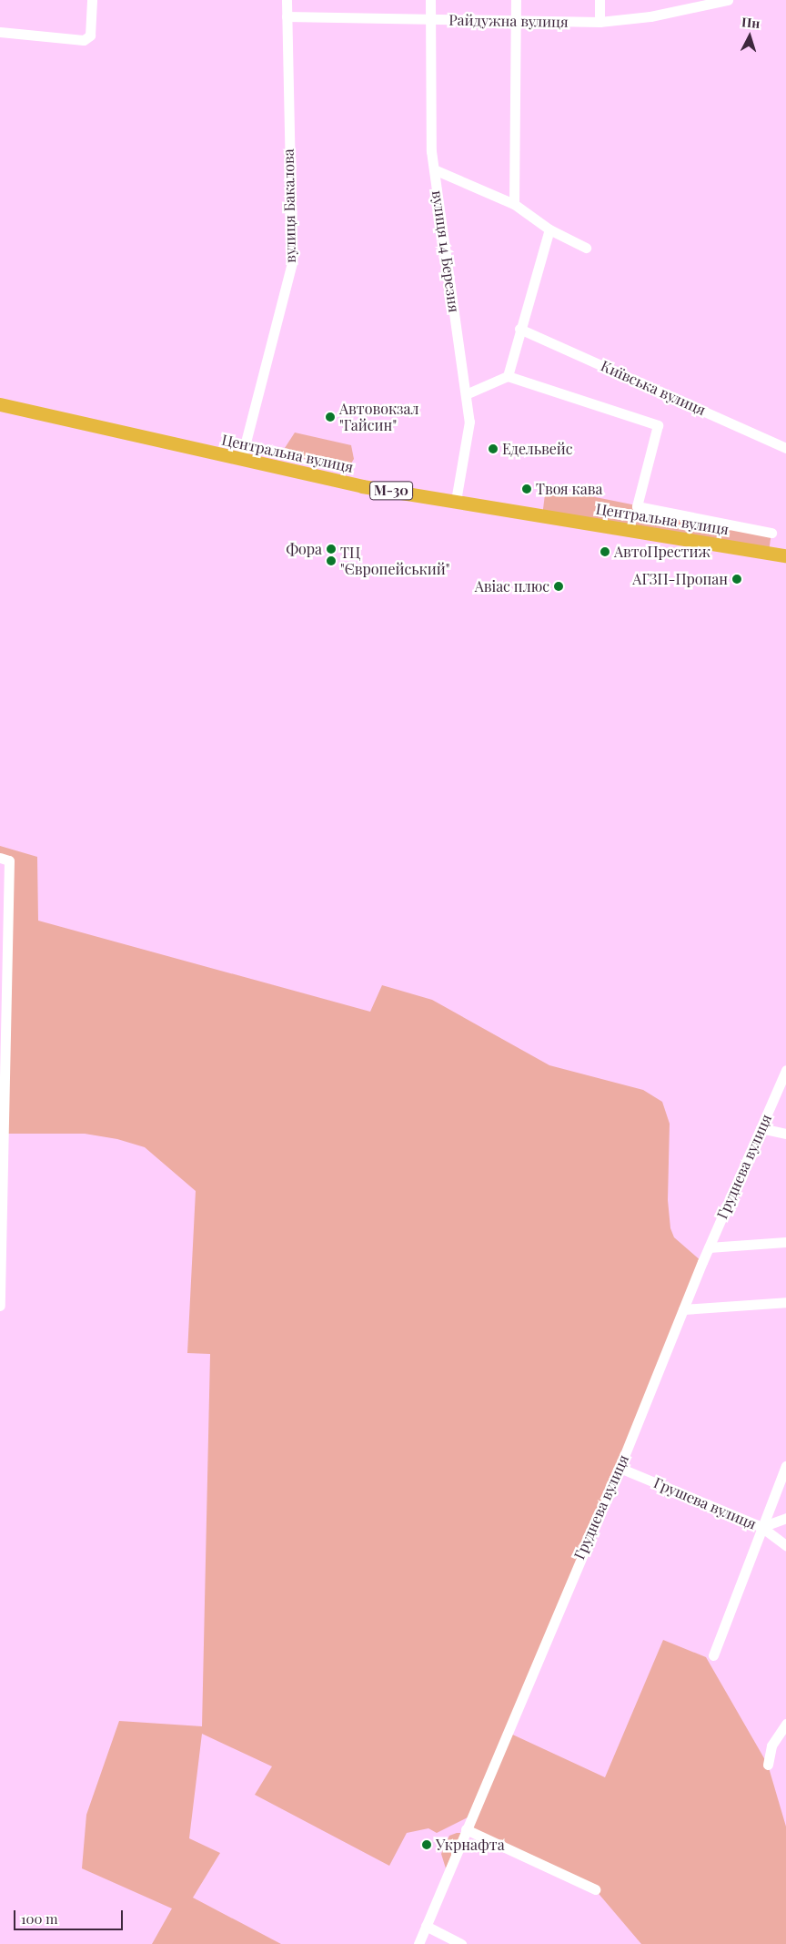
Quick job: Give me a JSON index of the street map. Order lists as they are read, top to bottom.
{
  "streets": {
    "highway": ["Центральна вулиця", "М-30"],
    "street": [
      "Райдужна вулиця",
      "вулиця Бакалова",
      "вулиця 14 Березня",
      "Київська вулиця",
      "Груднева вулиця",
      "Грушева вулиця"
    ]
  },
  "crossings": [
    ["Райдужна вулиця", "вулиця Бакалова"],
    ["Райдужна вулиця", "вулиця 14 Березня"],
    ["вулиця Бакалова", "Центральна вулиця"],
    ["вулиця 14 Березня", "Центральна вулиця"],
    ["Груднева вулиця", "Грушева вулиця"]
  ],
  "places": [
    "Автовокзал \"Гайсин\"",
    "Едельвейс",
    "Твоя кава",
    "Фора",
    "АвтоПрестиж",
    "ТЦ \"Європейський\"",
    "АГЗП-Пропан",
    "Авіас плюс",
    "Укрнафта"
  ],
  "scale_bar": "100 m",
  "north": "top"
}
